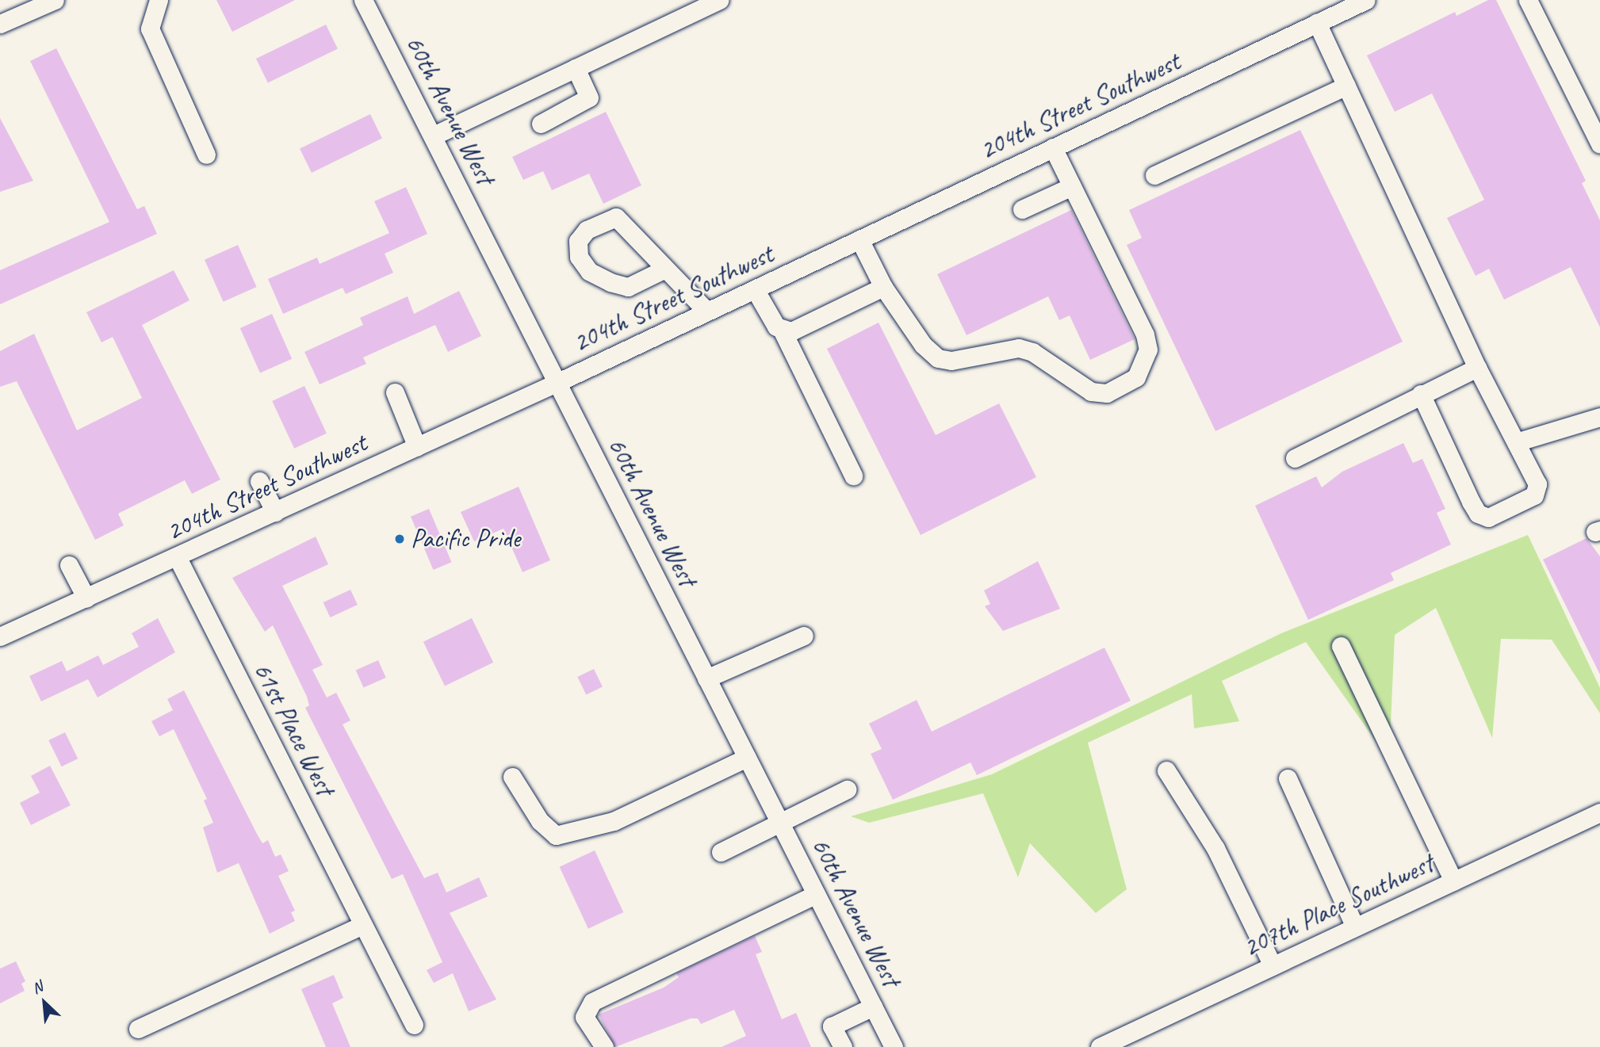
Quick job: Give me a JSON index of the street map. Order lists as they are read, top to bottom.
{
  "streets": {
    "street": [
      "204th Street Southwest",
      "60th Avenue West",
      "61st Place West",
      "207th Place Southwest"
    ]
  },
  "crossings": [
    ["204th Street Southwest", "60th Avenue West"],
    ["204th Street Southwest", "61st Place West"]
  ],
  "places": ["Pacific Pride"],
  "north": "top left"
}
